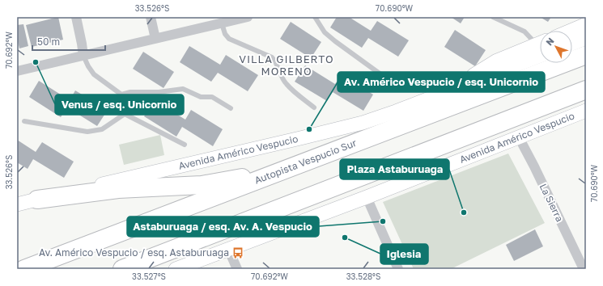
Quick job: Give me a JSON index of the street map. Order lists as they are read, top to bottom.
{
  "streets": {
    "highway": ["Autopista Vespucio Sur"],
    "main road": ["Avenida Américo Vespucio"],
    "street": ["La Sierra"]
  },
  "crossings": [
    ["Avenida Américo Vespucio", "La Sierra"]
  ],
  "districts": ["VILLA GILBERTO MORENO"],
  "places": {
    "other": [
      "Venus / esq. Unicornio",
      "Av. Américo Vespucio / esq. Unicornio",
      "Plaza Astaburuaga",
      "Astaburuaga / esq. Av. A. Vespucio",
      "Iglesia"
    ],
    "bus stop": ["Av. Américo Vespucio / esq. Astaburuaga"]
  },
  "scale_bar": "50 m",
  "north": "top left",
  "coordinates": [
    "33.526°S",
    "70.690°W",
    "70.692°W",
    "33.527°S",
    "33.528°S"
  ]
}
